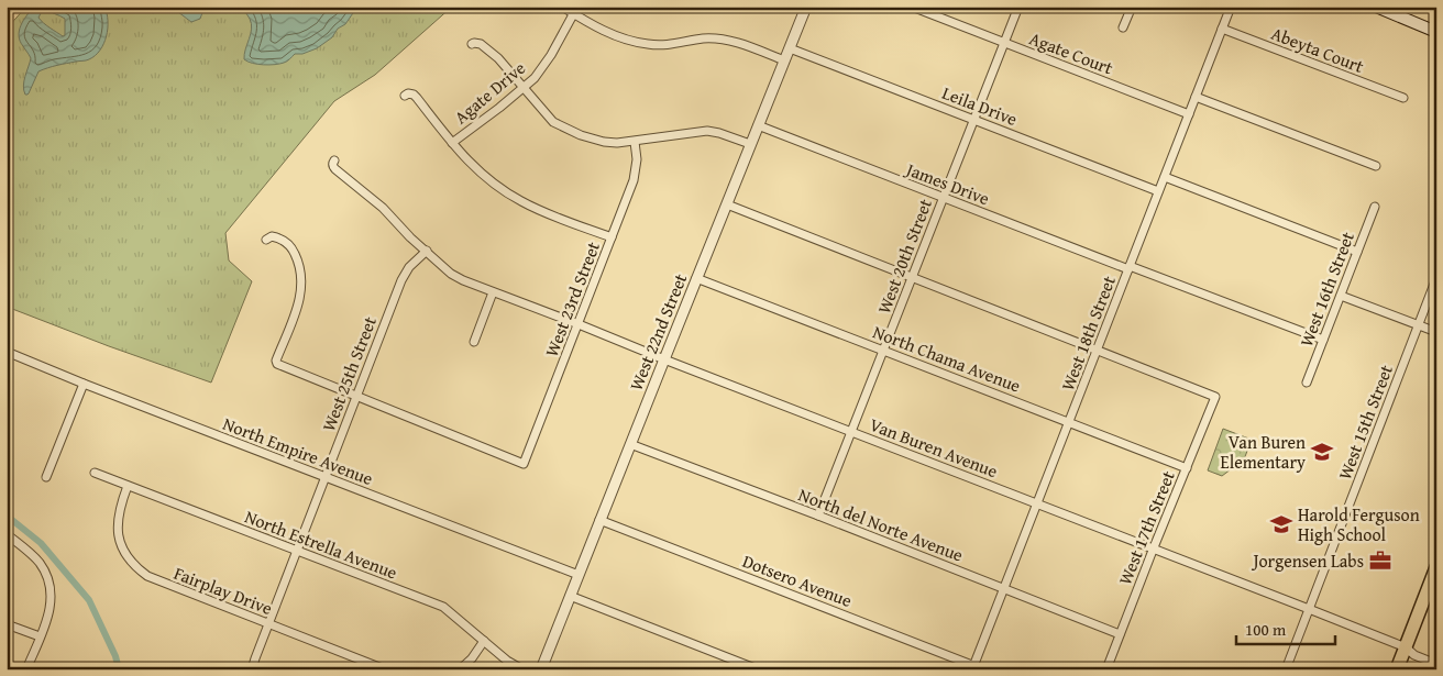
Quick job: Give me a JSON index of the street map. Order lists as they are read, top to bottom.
{
  "streets": {
    "street": [
      "Abeyta Court",
      "Agate Court",
      "Agate Drive",
      "Leila Drive",
      "James Drive",
      "West 20th Street",
      "West 16th Street",
      "West 23rd Street",
      "West 22nd Street",
      "West 18th Street",
      "North Chama Avenue",
      "West 25th Street",
      "West 15th Street",
      "Van Buren Avenue",
      "North Empire Avenue",
      "North del Norte Avenue",
      "West 17th Street",
      "North Estrella Avenue",
      "Dotsero Avenue",
      "Fairplay Drive"
    ]
  },
  "crossings": [
    ["Abeyta Court", "West 18th Street"],
    ["Agate Court", "West 20th Street"],
    ["Agate Court", "West 18th Street"],
    ["Leila Drive", "West 20th Street"],
    ["Leila Drive", "West 22nd Street"],
    ["Leila Drive", "West 18th Street"],
    ["James Drive", "West 20th Street"],
    ["James Drive", "West 16th Street"],
    ["James Drive", "West 22nd Street"],
    ["James Drive", "West 18th Street"],
    ["West 20th Street", "North Chama Avenue"],
    ["West 20th Street", "Van Buren Avenue"],
    ["West 20th Street", "North del Norte Avenue"],
    ["West 23rd Street", "West 25th Street"],
    ["West 23rd Street", "Van Buren Avenue"],
    ["West 22nd Street", "North Chama Avenue"],
    ["West 22nd Street", "Van Buren Avenue"],
    ["West 22nd Street", "North Empire Avenue"],
    ["West 22nd Street", "North del Norte Avenue"],
    ["West 22nd Street", "Dotsero Avenue"],
    ["West 18th Street", "North Chama Avenue"],
    ["West 18th Street", "Van Buren Avenue"],
    ["West 18th Street", "North del Norte Avenue"],
    ["West 18th Street", "West 17th Street"],
    ["West 18th Street", "Dotsero Avenue"],
    ["North Chama Avenue", "West 17th Street"],
    ["West 25th Street", "Van Buren Avenue"],
    ["West 25th Street", "North Empire Avenue"],
    ["West 25th Street", "North Estrella Avenue"],
    ["West 25th Street", "Fairplay Drive"],
    ["West 15th Street", "Van Buren Avenue"],
    ["Van Buren Avenue", "West 17th Street"],
    ["North del Norte Avenue", "West 17th Street"],
    ["North Estrella Avenue", "Fairplay Drive"]
  ],
  "places": {
    "school or university": ["Van Buren Elementary", "Harold Ferguson High School"],
    "office": ["Jorgensen Labs"]
  },
  "scale_bar": "100 m"
}
